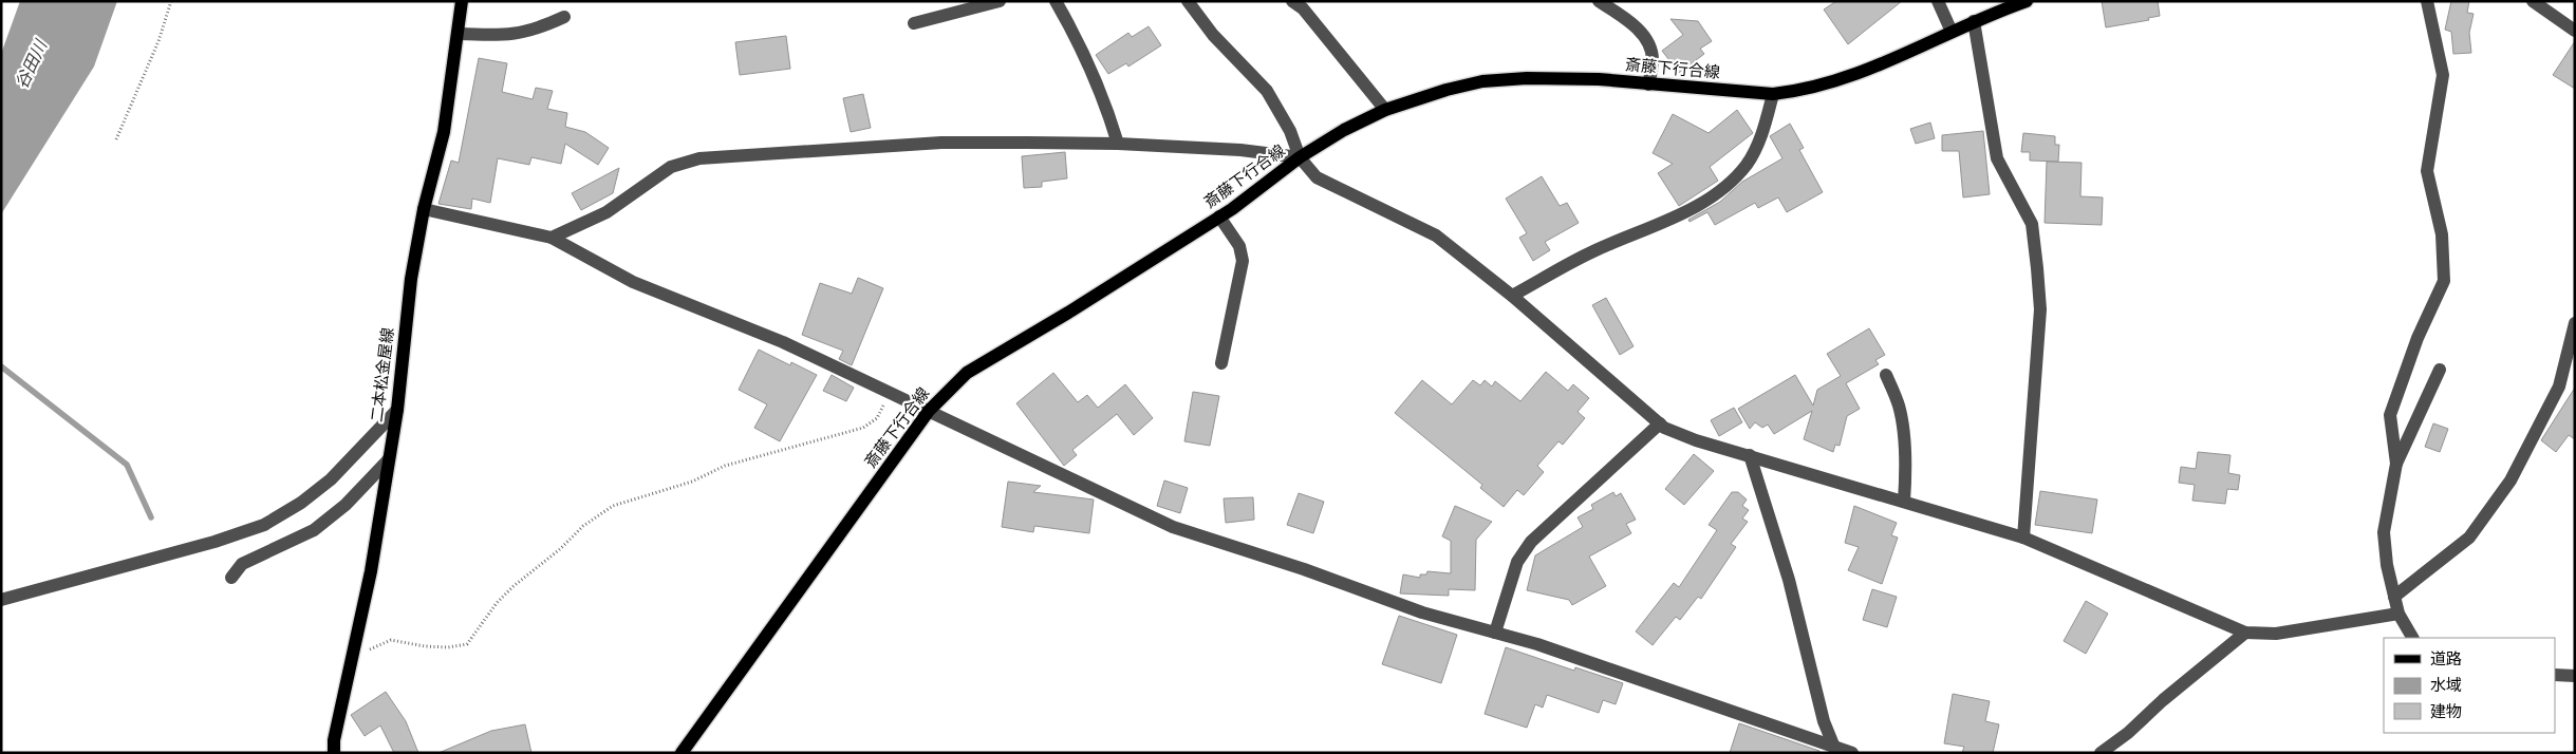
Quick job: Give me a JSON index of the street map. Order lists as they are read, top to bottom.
{
  "streets": {
    "main road": ["斎藤下行合線", "二本松金屋線"]
  },
  "water": ["谷田川"],
  "legend": ["道路", "水域", "建物"]
}
